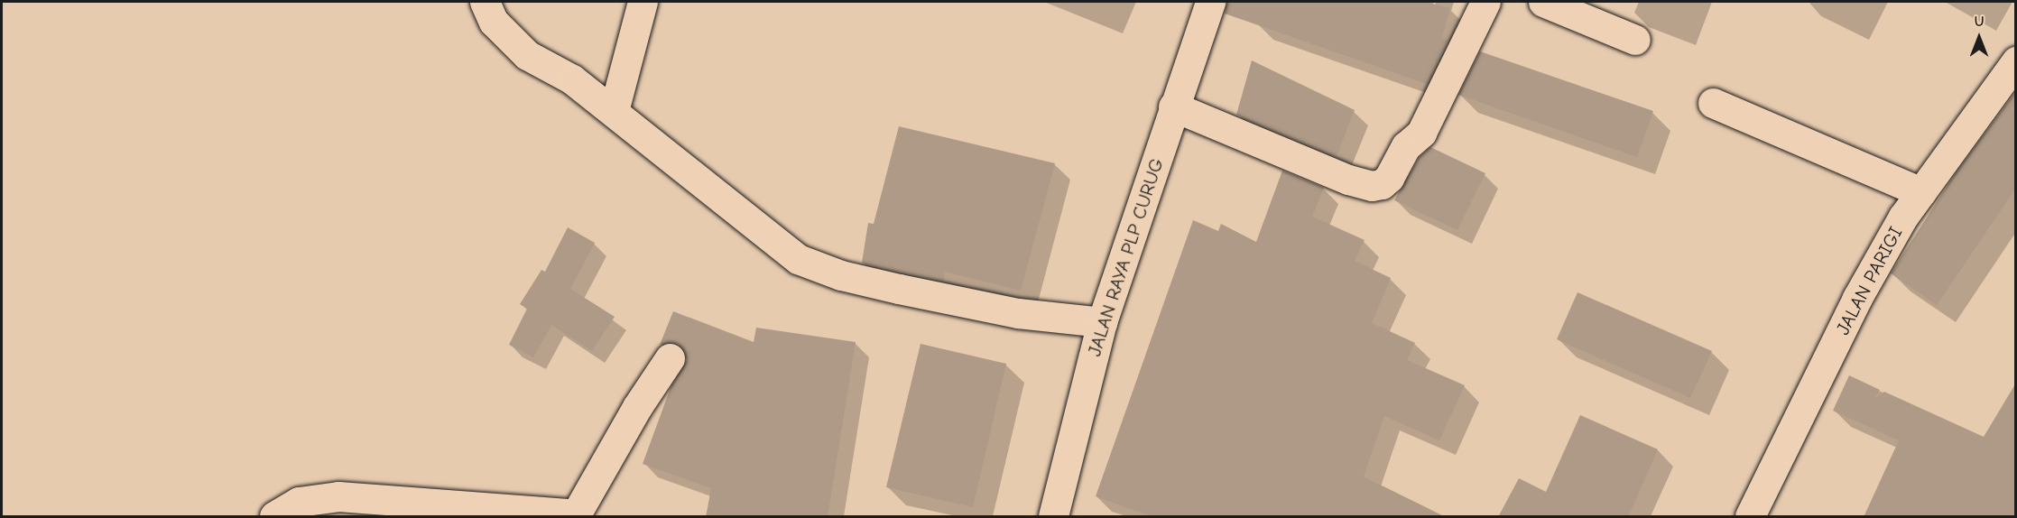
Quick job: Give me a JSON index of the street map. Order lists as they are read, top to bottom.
{
  "streets": {
    "street": ["JALAN RAYA PLP CURUG", "JALAN PARIGI"]
  },
  "north": "top"
}
